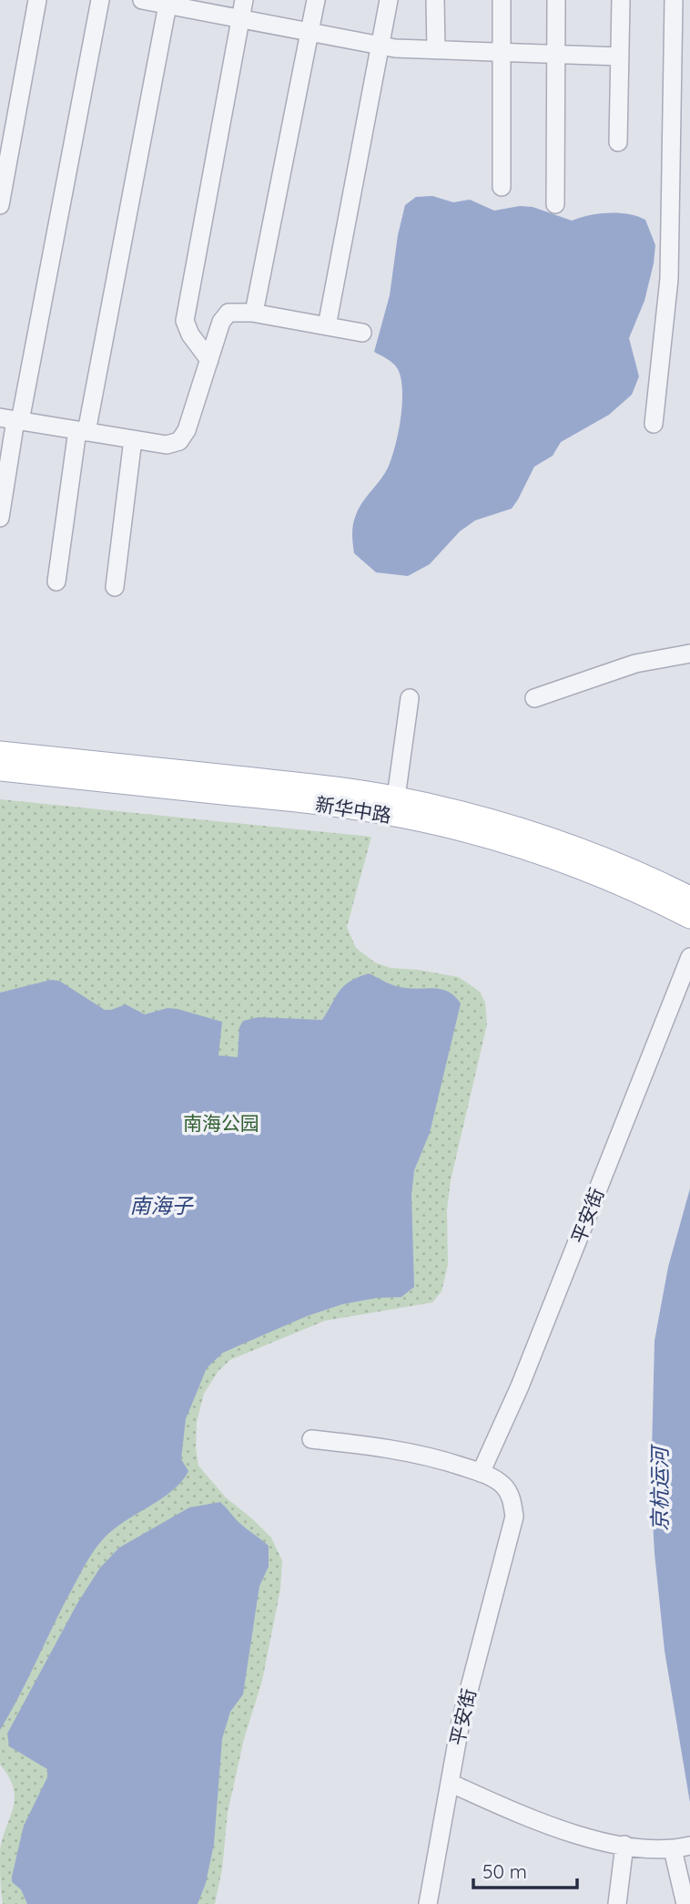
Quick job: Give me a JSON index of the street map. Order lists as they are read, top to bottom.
{
  "streets": {
    "main road": ["新华中路"],
    "street": ["平安街"]
  },
  "water": ["南海子", "京杭运河"],
  "parks": ["南海公园"],
  "scale_bar": "50 m"
}
